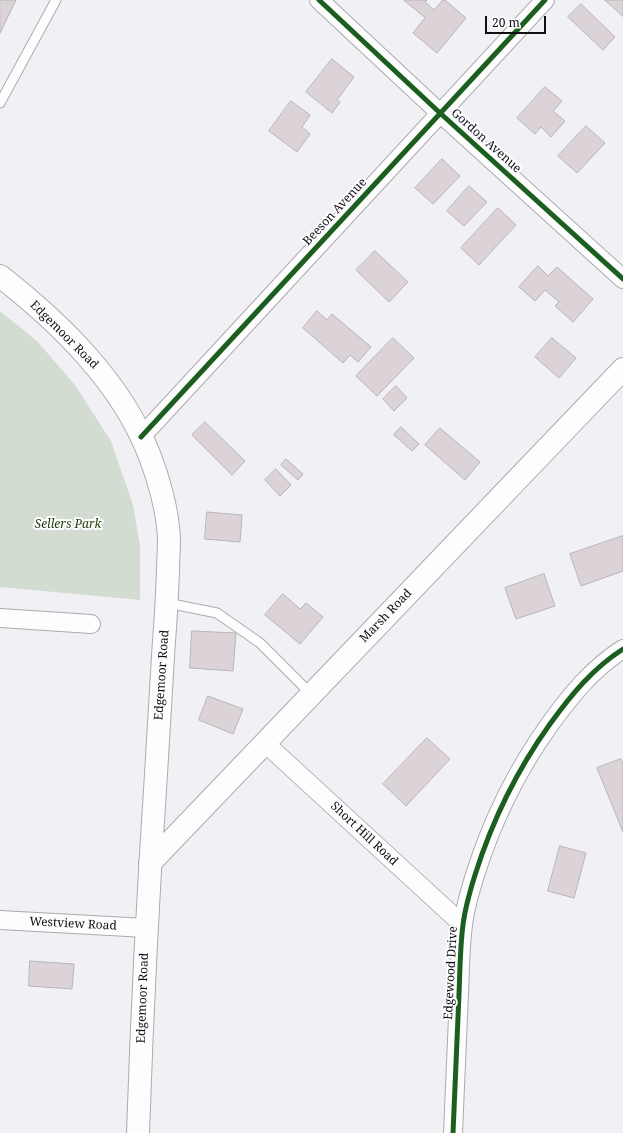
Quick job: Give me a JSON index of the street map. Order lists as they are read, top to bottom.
{
  "streets": {
    "main road": ["Edgemoor Road", "Marsh Road"],
    "street": [
      "Gordon Avenue",
      "Beeson Avenue",
      "Short Hill Road",
      "Westview Road",
      "Edgewood Drive"
    ]
  },
  "crossings": [
    ["Gordon Avenue", "Beeson Avenue"],
    ["Beeson Avenue", "Edgemoor Road"],
    ["Edgemoor Road", "Marsh Road"],
    ["Edgemoor Road", "Westview Road"],
    ["Marsh Road", "Short Hill Road"],
    ["Short Hill Road", "Edgewood Drive"]
  ],
  "parks": ["Sellers Park"],
  "scale_bar": "20 m"
}
